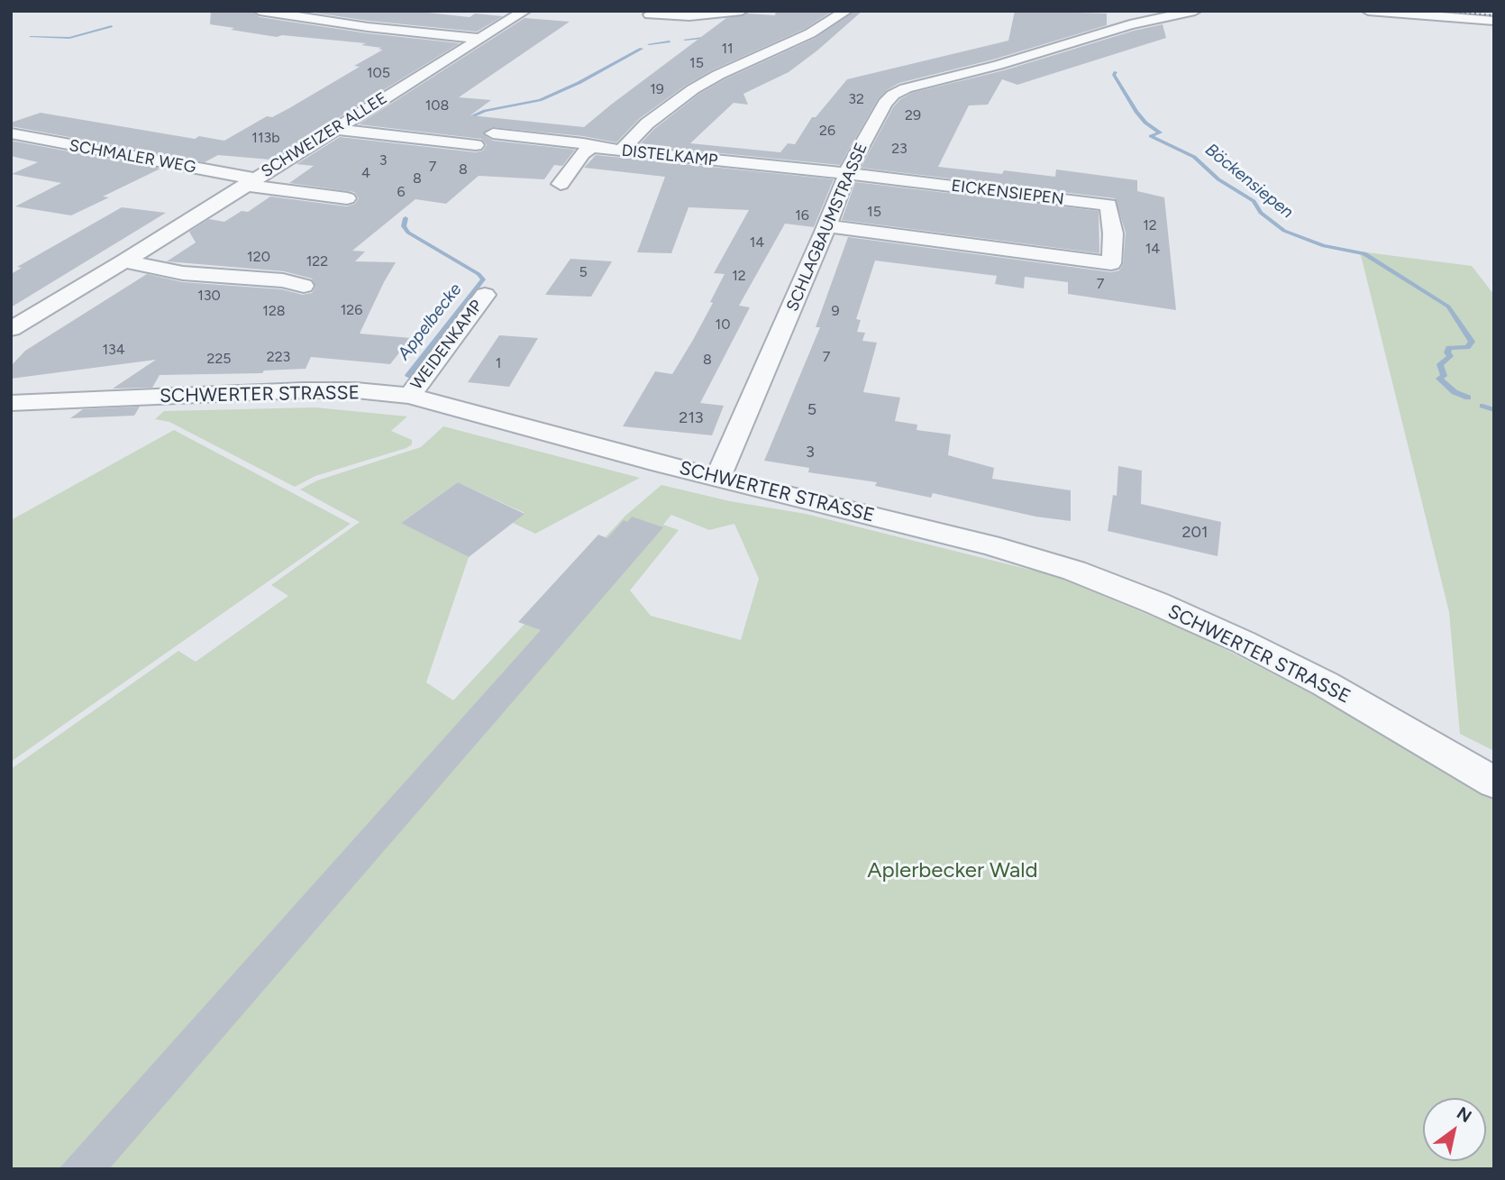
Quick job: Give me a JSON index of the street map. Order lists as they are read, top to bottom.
{
  "streets": {
    "street": [
      "SCHWEIZER ALLEE",
      "DISTELKAMP",
      "SCHMALER WEG",
      "EICKENSIEPEN",
      "SCHLAGBAUMSTRASSE",
      "WEIDENKAMP",
      "SCHWERTER STRASSE"
    ]
  },
  "crossings": [
    ["SCHWEIZER ALLEE", "SCHMALER WEG"],
    ["DISTELKAMP", "EICKENSIEPEN"],
    ["DISTELKAMP", "SCHLAGBAUMSTRASSE"],
    ["EICKENSIEPEN", "SCHLAGBAUMSTRASSE"],
    ["SCHLAGBAUMSTRASSE", "SCHWERTER STRASSE"],
    ["WEIDENKAMP", "SCHWERTER STRASSE"]
  ],
  "water": ["Böckensiepen", "Appelbecke"],
  "parks": ["Aplerbecker Wald"],
  "house_numbers": [
    "11",
    "15",
    "105",
    "19",
    "32",
    "108",
    "29",
    "26",
    "113b",
    "23",
    "3",
    "7",
    "8",
    "4",
    "8",
    "6",
    "15",
    "16",
    "12",
    "14",
    "14",
    "120",
    "122",
    "5",
    "12",
    "7",
    "130",
    "126",
    "128",
    "9",
    "10",
    "134",
    "223",
    "7",
    "225",
    "8",
    "1",
    "5",
    "213",
    "3",
    "201"
  ],
  "north": "top right"
}
